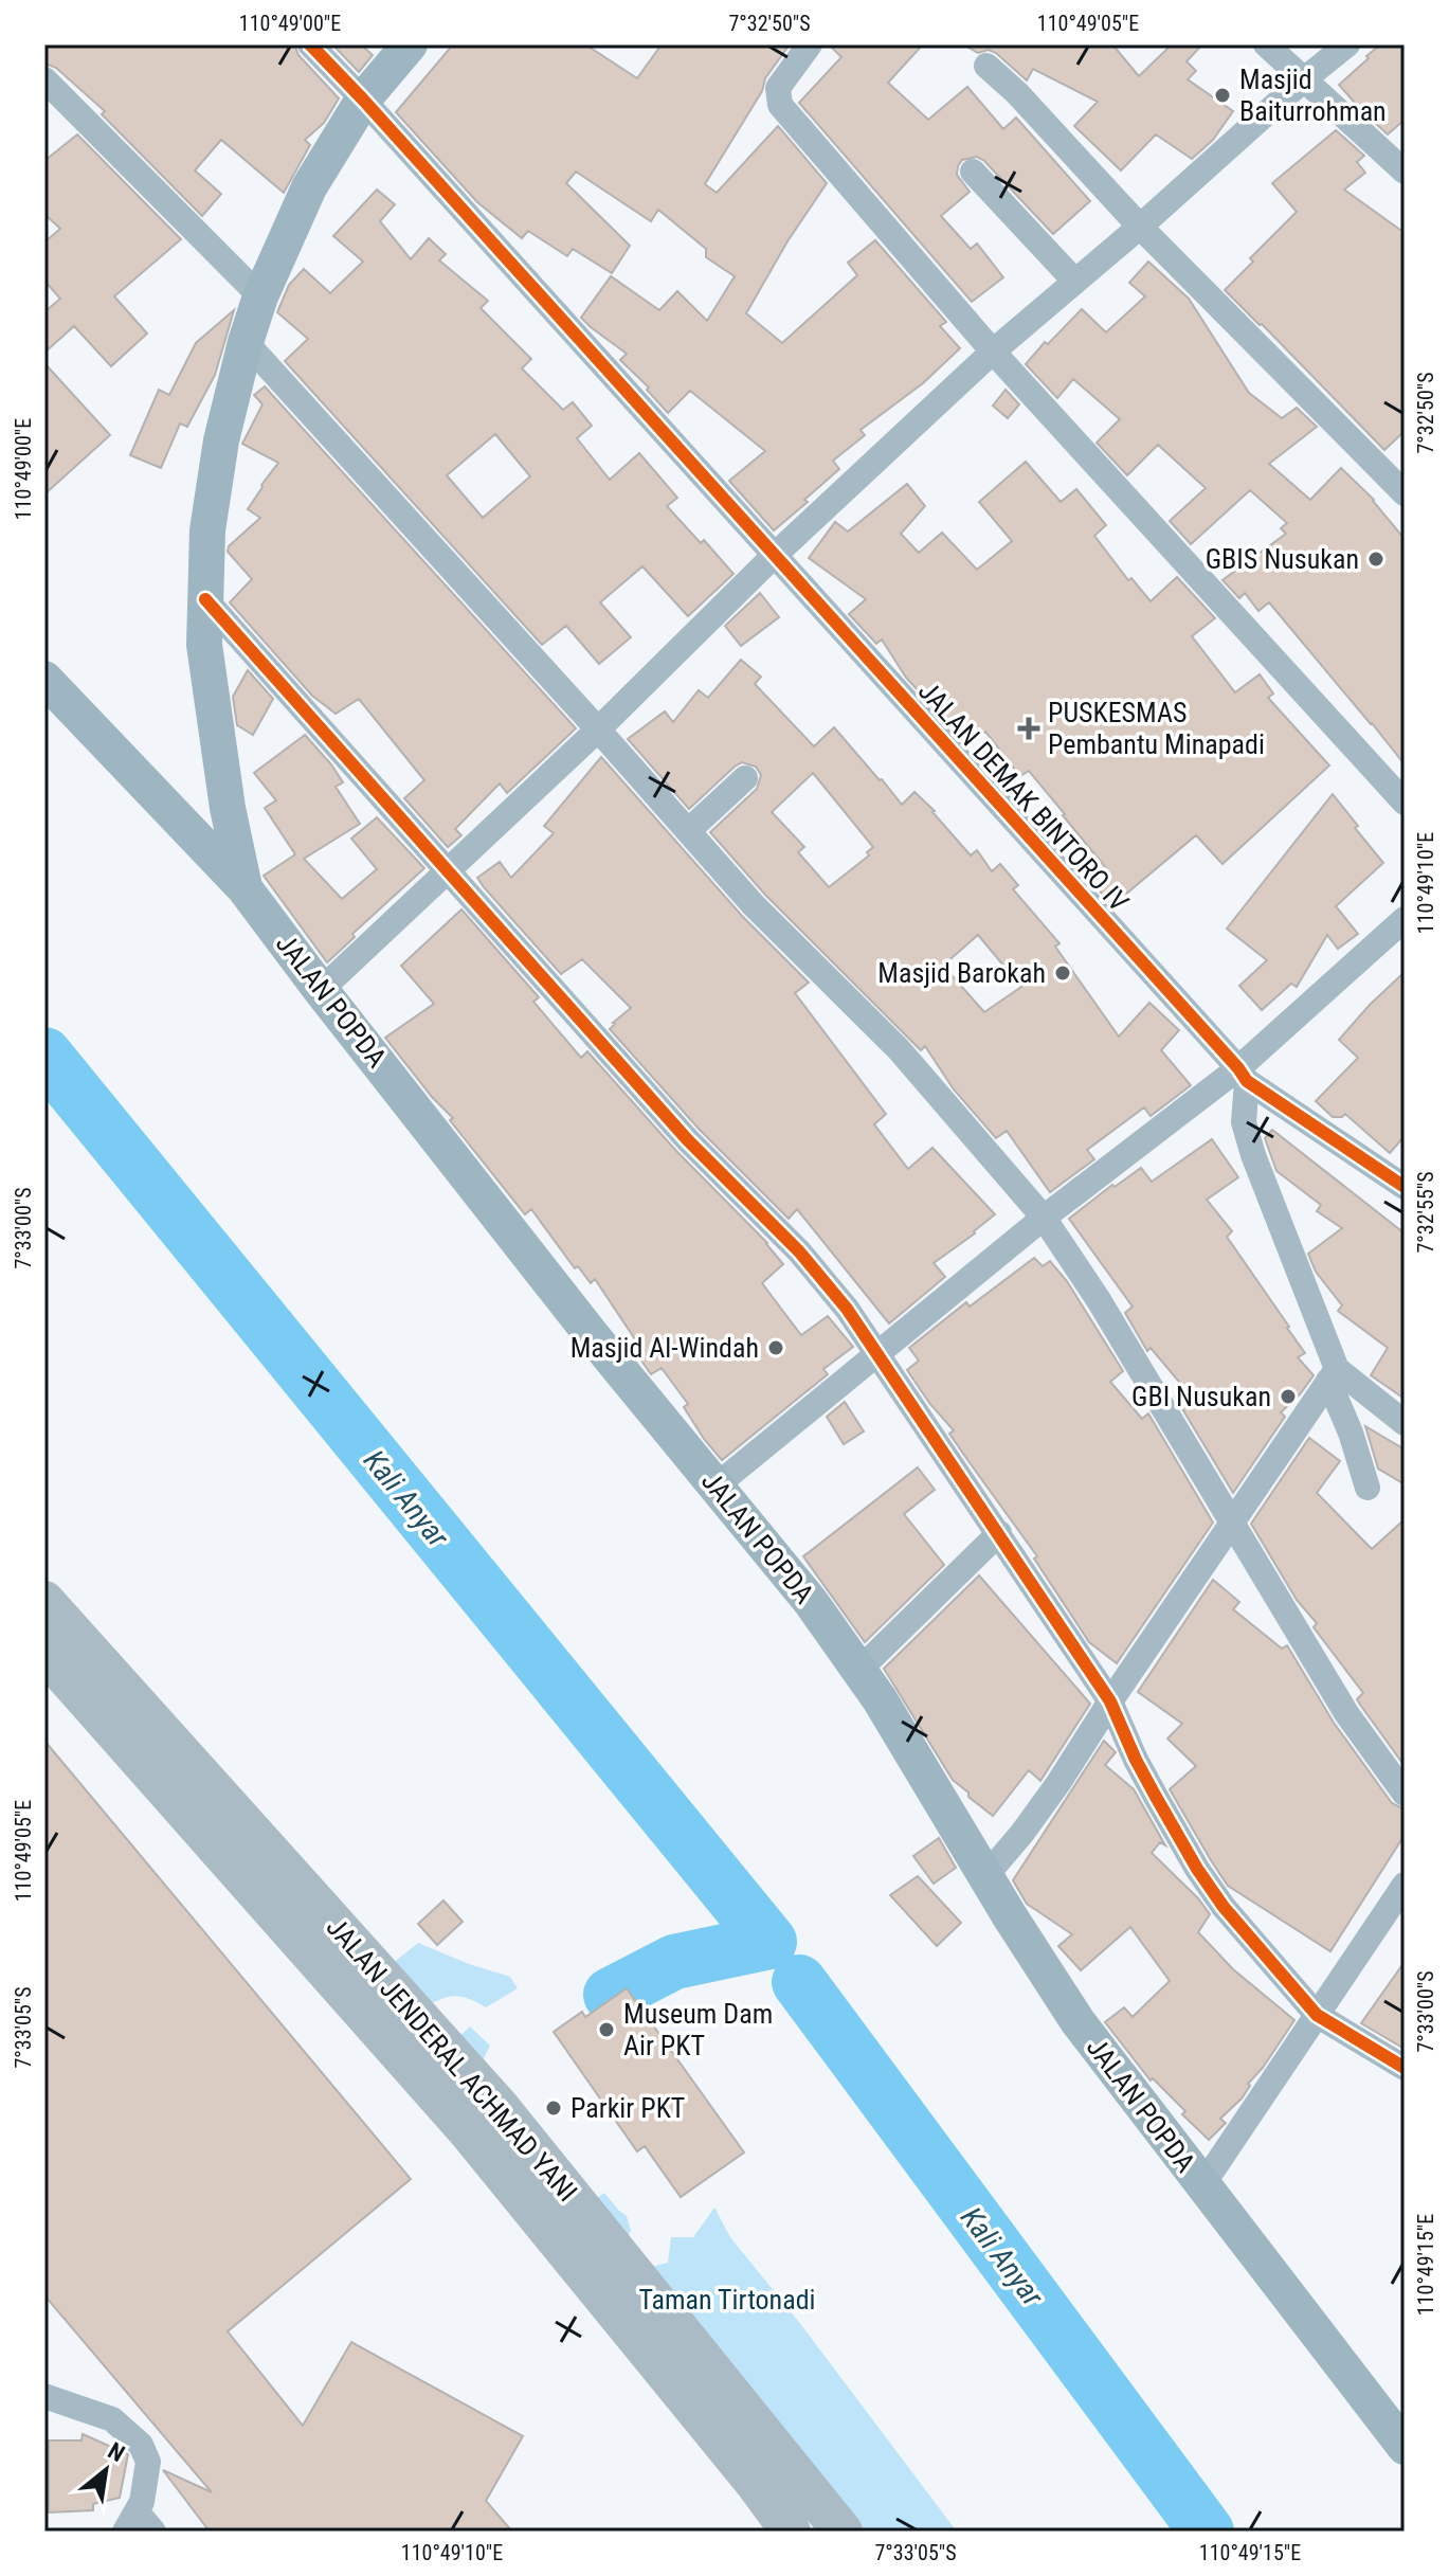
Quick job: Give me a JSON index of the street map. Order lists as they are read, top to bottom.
{
  "streets": {
    "main road": ["JALAN POPDA", "JALAN JENDERAL ACHMAD YANI"],
    "street": ["JALAN DEMAK BINTORO IV"]
  },
  "water": ["Kali Anyar"],
  "parks": ["Taman Tirtonadi"],
  "places": {
    "other": [
      "Masjid Baiturrohman",
      "GBIS Nusukan",
      "Masjid Barokah",
      "Masjid Al-Windah",
      "GBI Nusukan",
      "Museum Dam Air PKT",
      "Parkir PKT"
    ],
    "health": ["PUSKESMAS Pembantu Minapadi"]
  },
  "north": "top right",
  "coordinates": [
    "110°49'00\"E",
    "7°32'50\"S",
    "110°49'05\"E",
    "110°49'10\"E",
    "7°32'55\"S",
    "7°33'00\"S",
    "7°33'05\"S",
    "110°49'15\"E"
  ]
}
